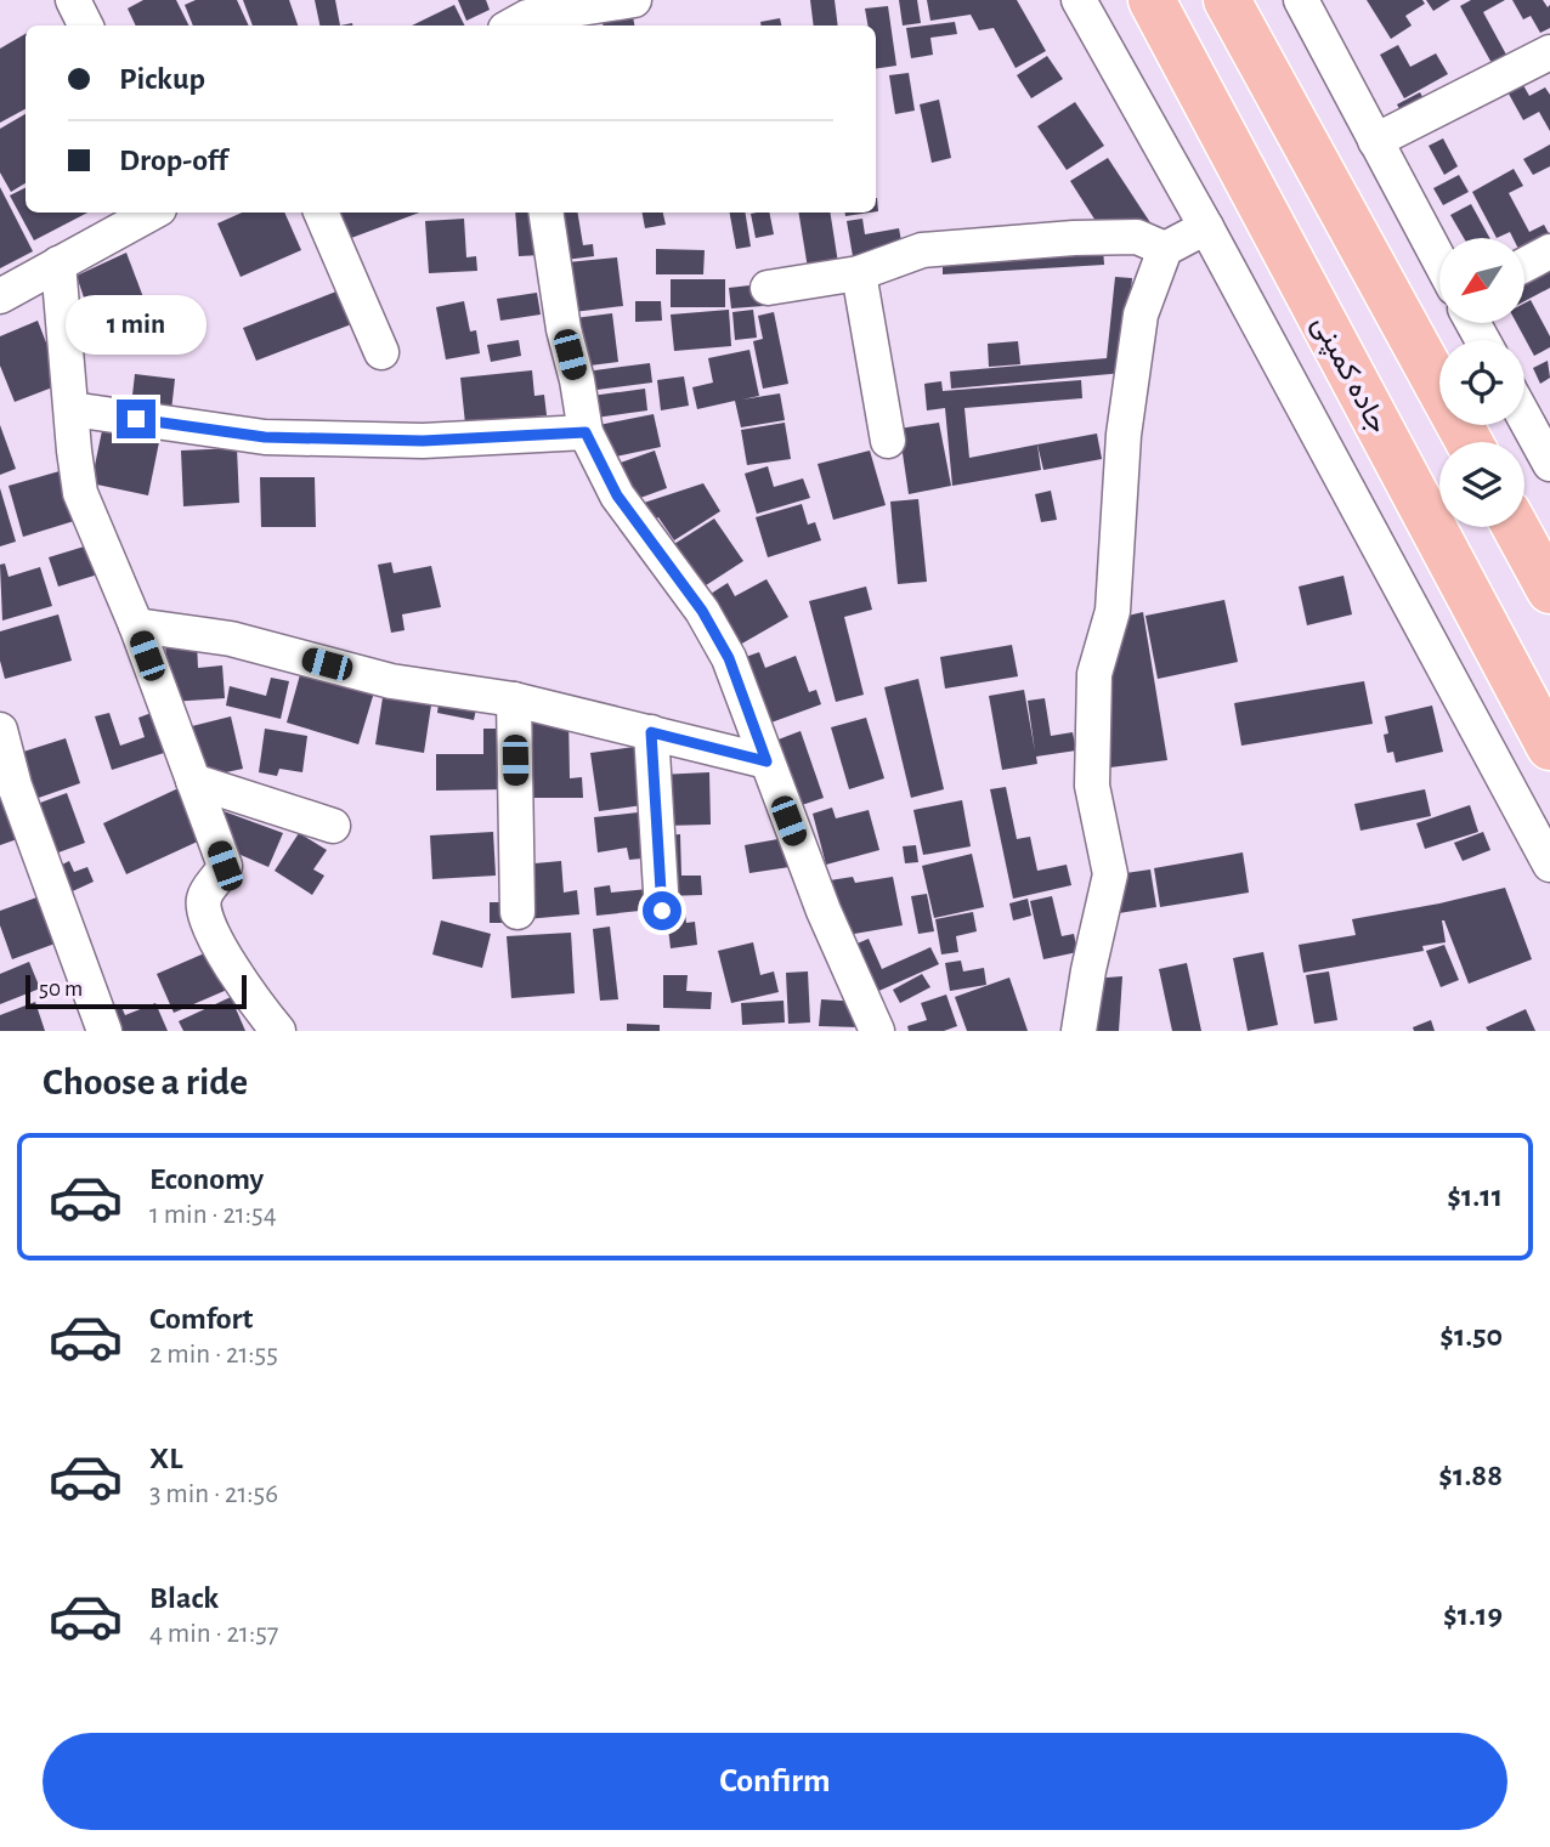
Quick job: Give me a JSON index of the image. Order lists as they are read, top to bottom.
{
  "streets": {
    "highway": ["جاده کمپنی"]
  },
  "scale_bar": "50 m",
  "north": "bottom left",
  "page": {
    "banner": ["Pickup", "Drop-off"],
    "bubble": "1 min",
    "scale": "50 m",
    "heading": "Choose a ride",
    "list": [
      {
        "name": "Economy",
        "note": "1 min · 21:54",
        "value": "$1.11"
      },
      {
        "name": "Comfort",
        "note": "2 min · 21:55",
        "value": "$1.50"
      },
      {
        "name": "XL",
        "note": "3 min · 21:56",
        "value": "$1.88"
      },
      {
        "name": "Black",
        "note": "4 min · 21:57",
        "value": "$1.19"
      }
    ],
    "buttons": "Confirm"
  }
}
